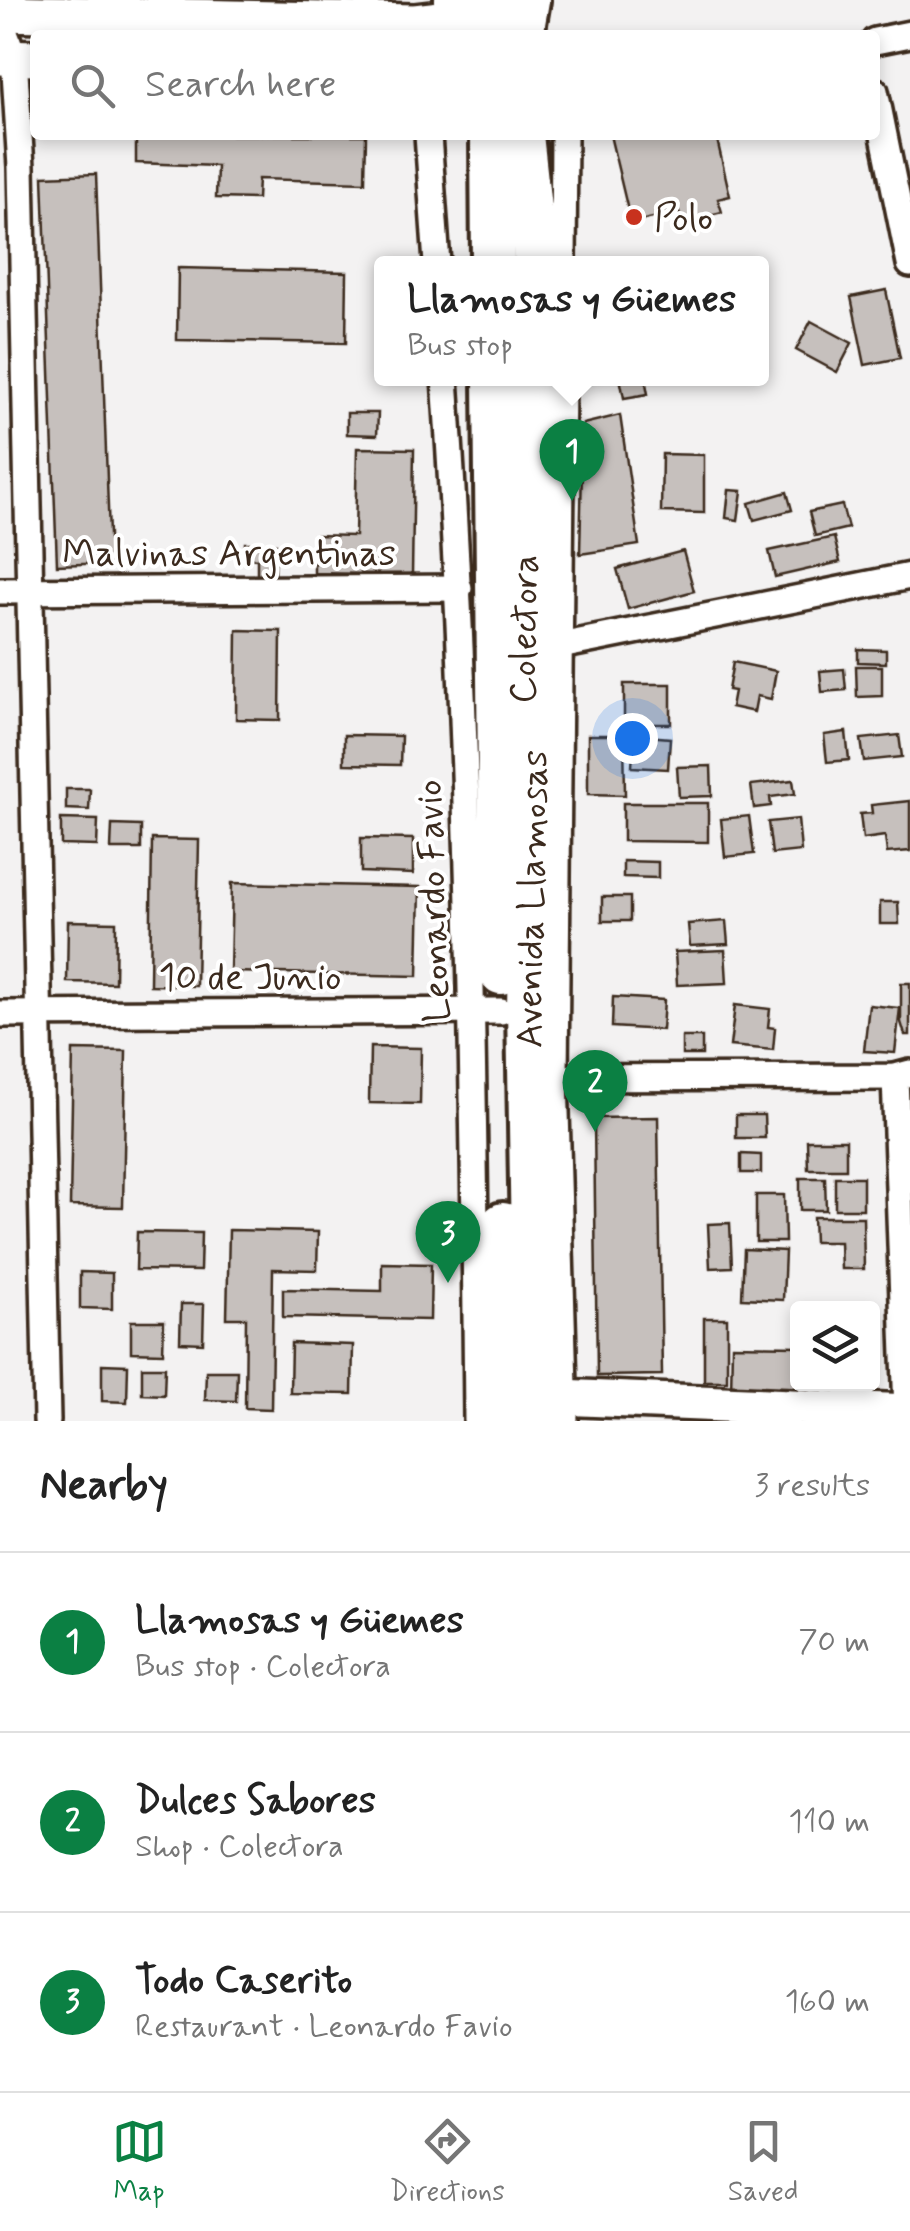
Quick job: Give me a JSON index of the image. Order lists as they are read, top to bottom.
{
  "streets": {
    "highway": ["Avenida Llamosas"],
    "street": [
      "Malvinas Argentinas",
      "Colectora",
      "Leonardo Favio",
      "10 de Junio"
    ]
  },
  "crossings": [
    ["Malvinas Argentinas", "Leonardo Favio"],
    ["Colectora", "Avenida Llamosas"],
    ["Avenida Llamosas", "Leonardo Favio"],
    ["Avenida Llamosas", "10 de Junio"],
    ["Leonardo Favio", "10 de Junio"]
  ],
  "places": ["Polo"],
  "page": {
    "search": "Search here",
    "popup": ["Llamosas y Güemes", "Bus stop"],
    "pins": ["1", "2", "3"],
    "heading": ["Nearby", "3 results"],
    "list": [
      {
        "mark": "1",
        "name": "Llamosas y Güemes",
        "note": "Bus stop · Colectora",
        "value": "70 m"
      },
      {
        "mark": "2",
        "name": "Dulces Sabores",
        "note": "Shop · Colectora",
        "value": "110 m"
      },
      {
        "mark": "3",
        "name": "Todo Caserito",
        "note": "Restaurant · Leonardo Favio",
        "value": "160 m"
      }
    ],
    "nav": ["Map", "Directions", "Saved"]
  }
}
